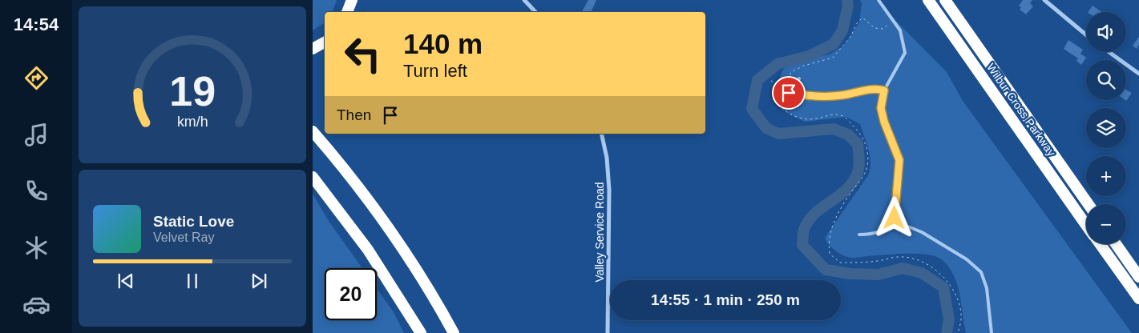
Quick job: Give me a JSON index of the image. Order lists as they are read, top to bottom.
{
  "streets": {
    "highway": ["Wilbur Cross Parkway"],
    "street": ["Valley Service Road"]
  },
  "page": {
    "tabs": "14:54",
    "map_buttons": ["+", "−"],
    "turn": ["140 m", "Turn left"],
    "then": "Then",
    "song": ["Static Love", "Velvet Ray"],
    "limit": "20",
    "trip": "14:55 · 1 min · 250 m",
    "gauge": ["19", "km/h"]
  }
}
